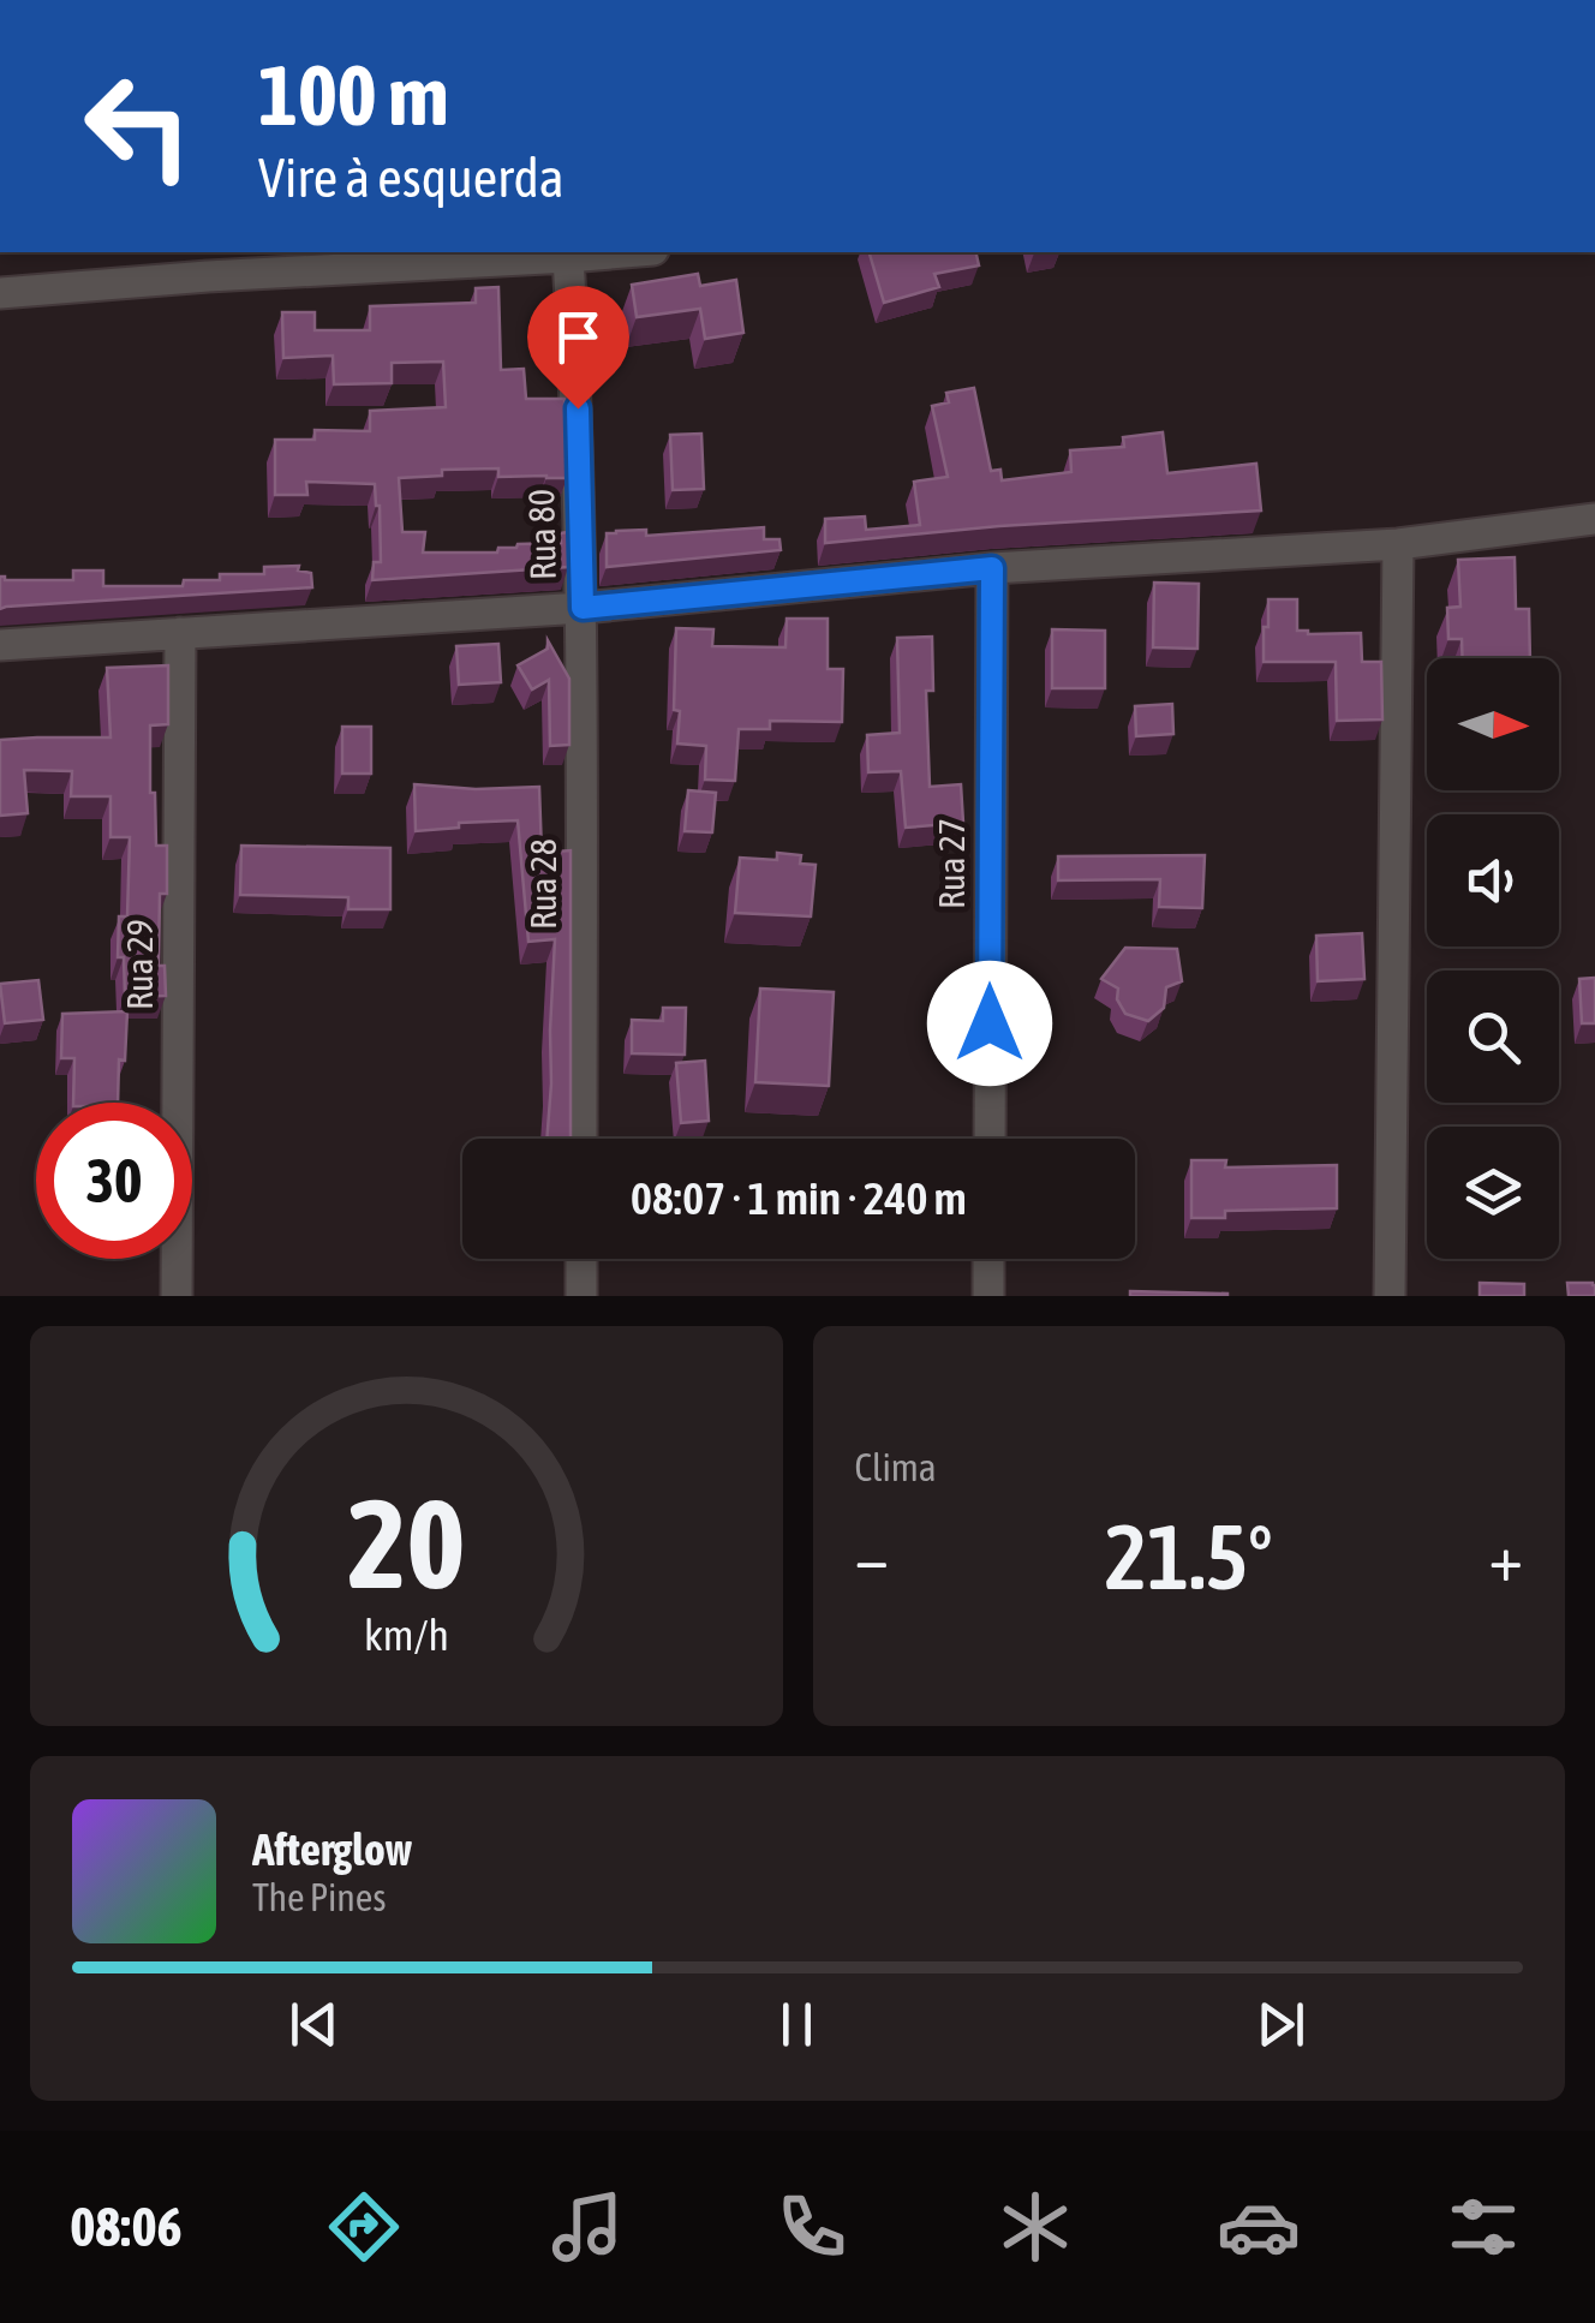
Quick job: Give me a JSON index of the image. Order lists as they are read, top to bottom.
{
  "streets": {
    "street": [
      "Rua 80",
      "Rua 27",
      "Rua 28",
      "Rua 29"
    ]
  },
  "crossings": [
    ["Rua 80", "Rua 28"]
  ],
  "north": "right",
  "page": {
    "turn": ["100 m", "Vire à esquerda"],
    "limit": "30",
    "trip": "08:07 · 1 min · 240 m",
    "tile": "Clima",
    "heat": ["−", "21.5°", "+"],
    "song": ["Afterglow", "The Pines"],
    "tabs": "08:06",
    "gauge": ["20", "km/h"]
  }
}
